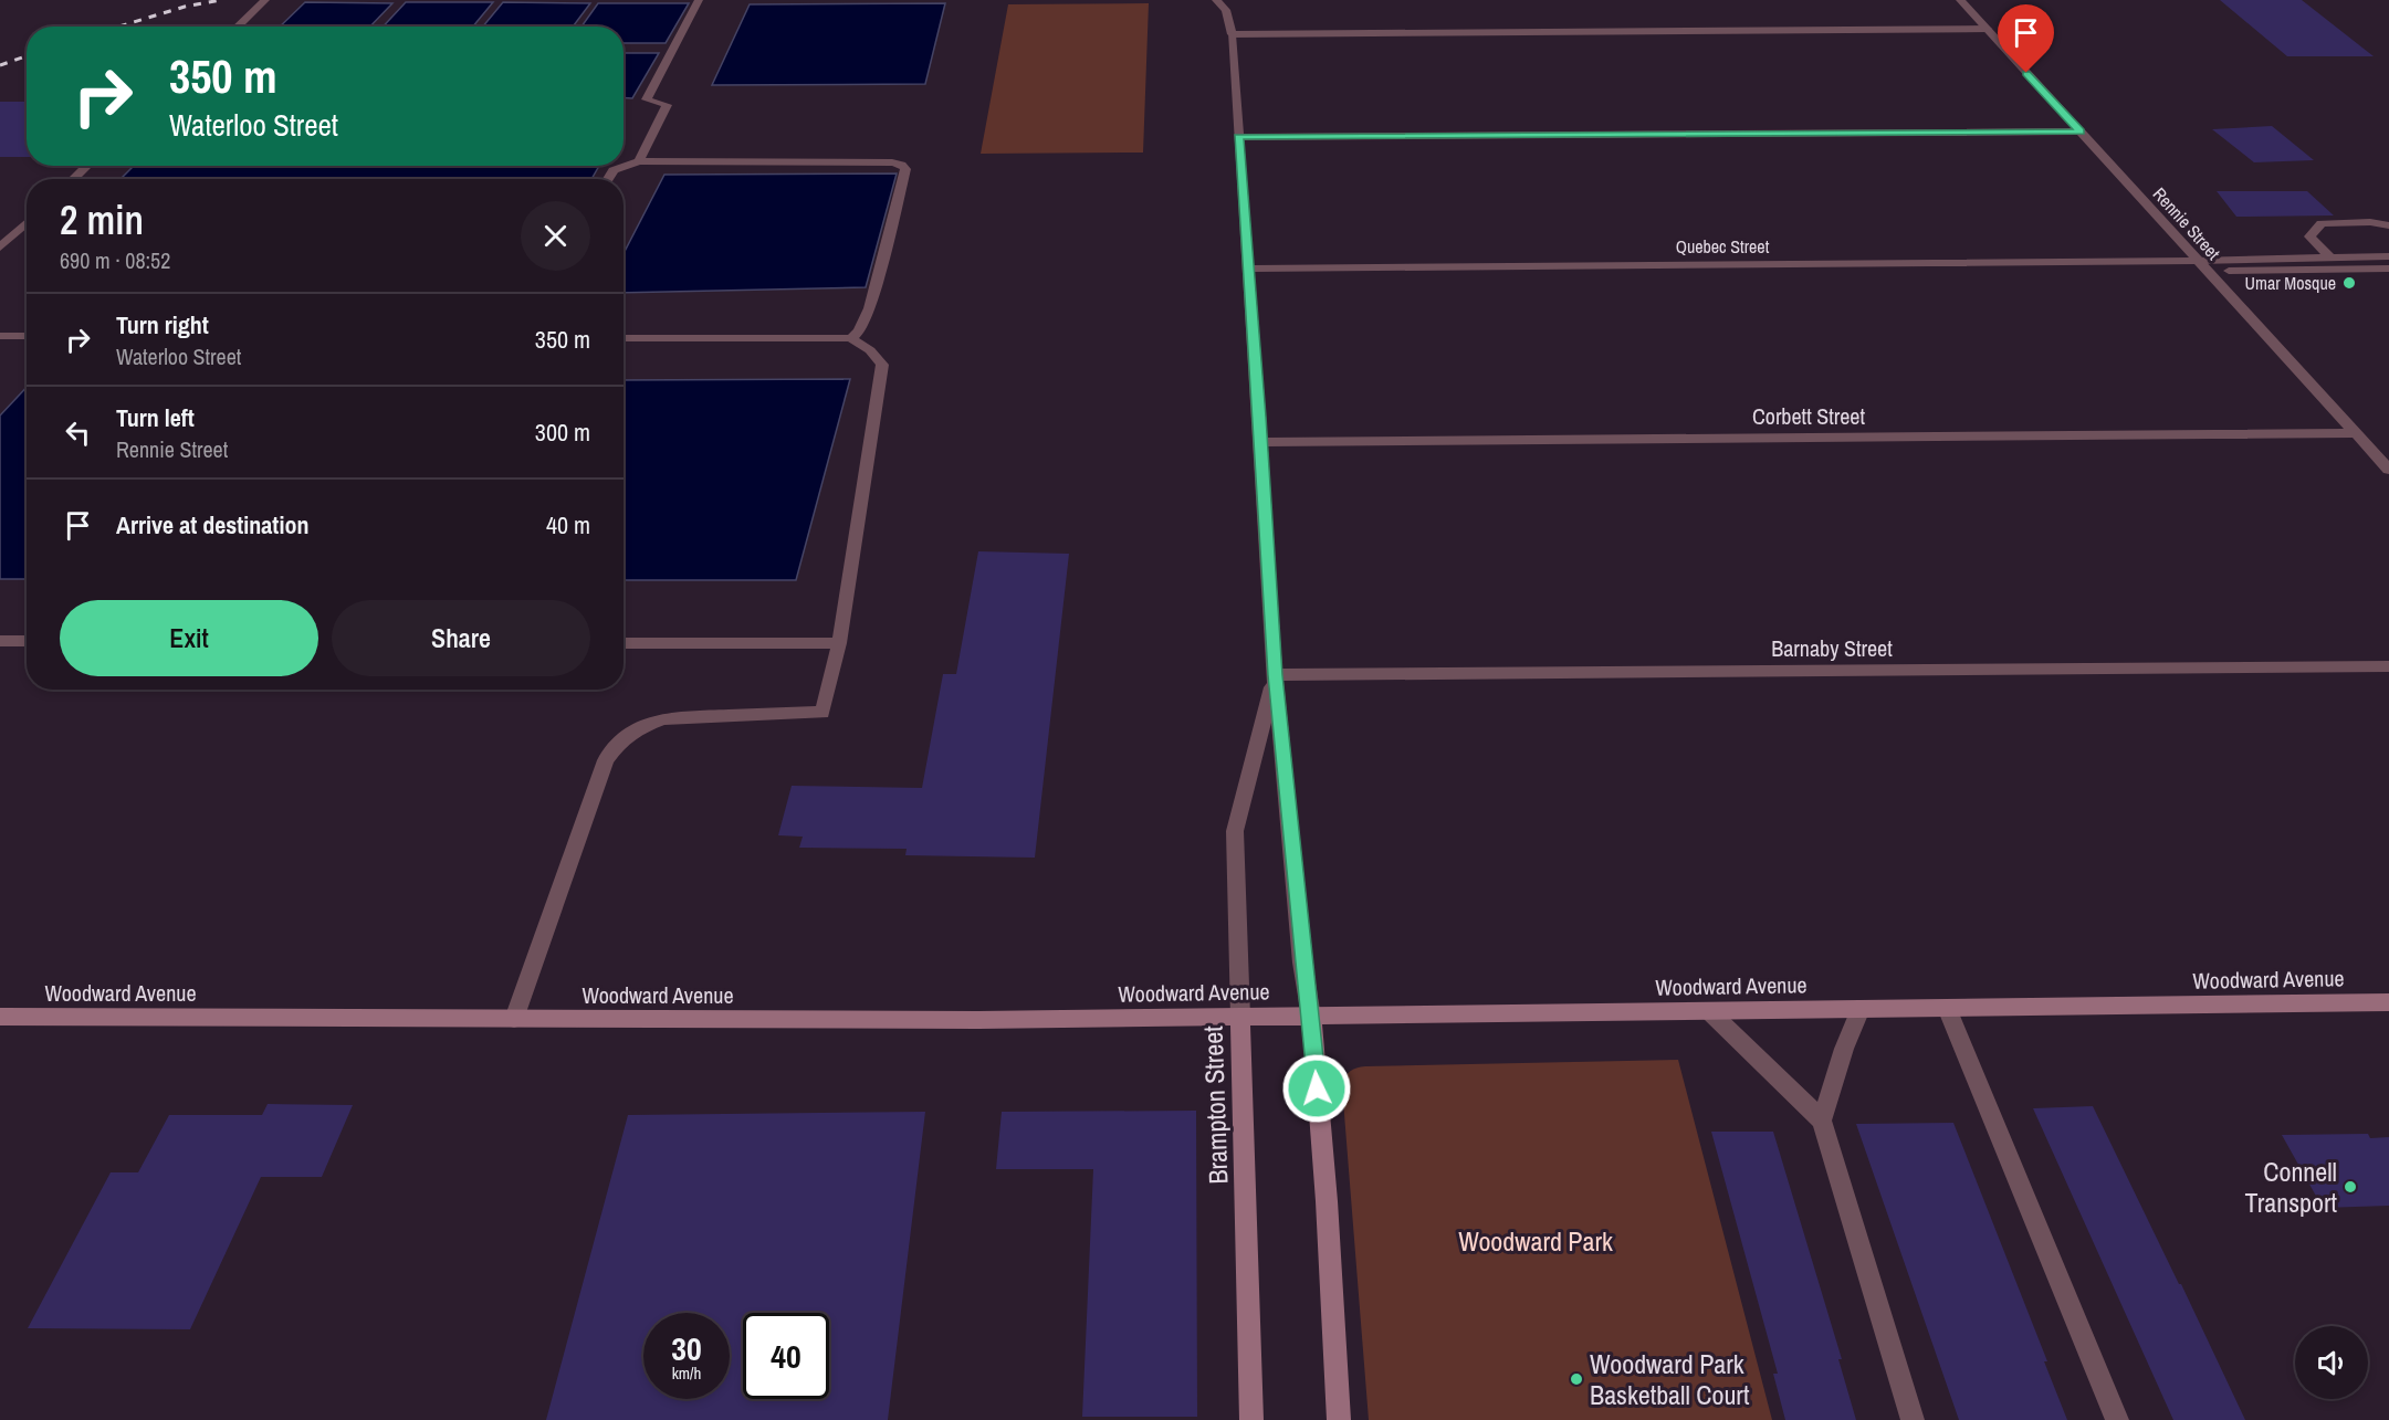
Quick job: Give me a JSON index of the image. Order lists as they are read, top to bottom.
{
  "streets": {
    "main road": ["Woodward Avenue", "Brampton Street"],
    "street": [
      "Rennie Street",
      "Quebec Street",
      "Corbett Street",
      "Barnaby Street"
    ]
  },
  "crossings": [
    ["Rennie Street", "Quebec Street"],
    ["Rennie Street", "Corbett Street"],
    ["Quebec Street", "Brampton Street"],
    ["Corbett Street", "Brampton Street"],
    ["Barnaby Street", "Brampton Street"],
    ["Woodward Avenue", "Brampton Street"]
  ],
  "parks": ["Woodward Park"],
  "places": ["Umar Mosque", "Connell Transport", "Woodward Park Basketball Court"],
  "page": {
    "turn": ["350 m", "Waterloo Street"],
    "heading": ["2 min", "690 m · 08:52"],
    "list": [
      {
        "name": "Turn right",
        "note": "Waterloo Street",
        "value": "350 m"
      },
      {
        "name": "Turn left",
        "note": "Rennie Street",
        "value": "300 m"
      },
      {
        "name": "Arrive at destination",
        "value": "40 m"
      }
    ],
    "buttons": ["Exit", "Share"],
    "speed": "30 km/h",
    "limit": "40"
  }
}
